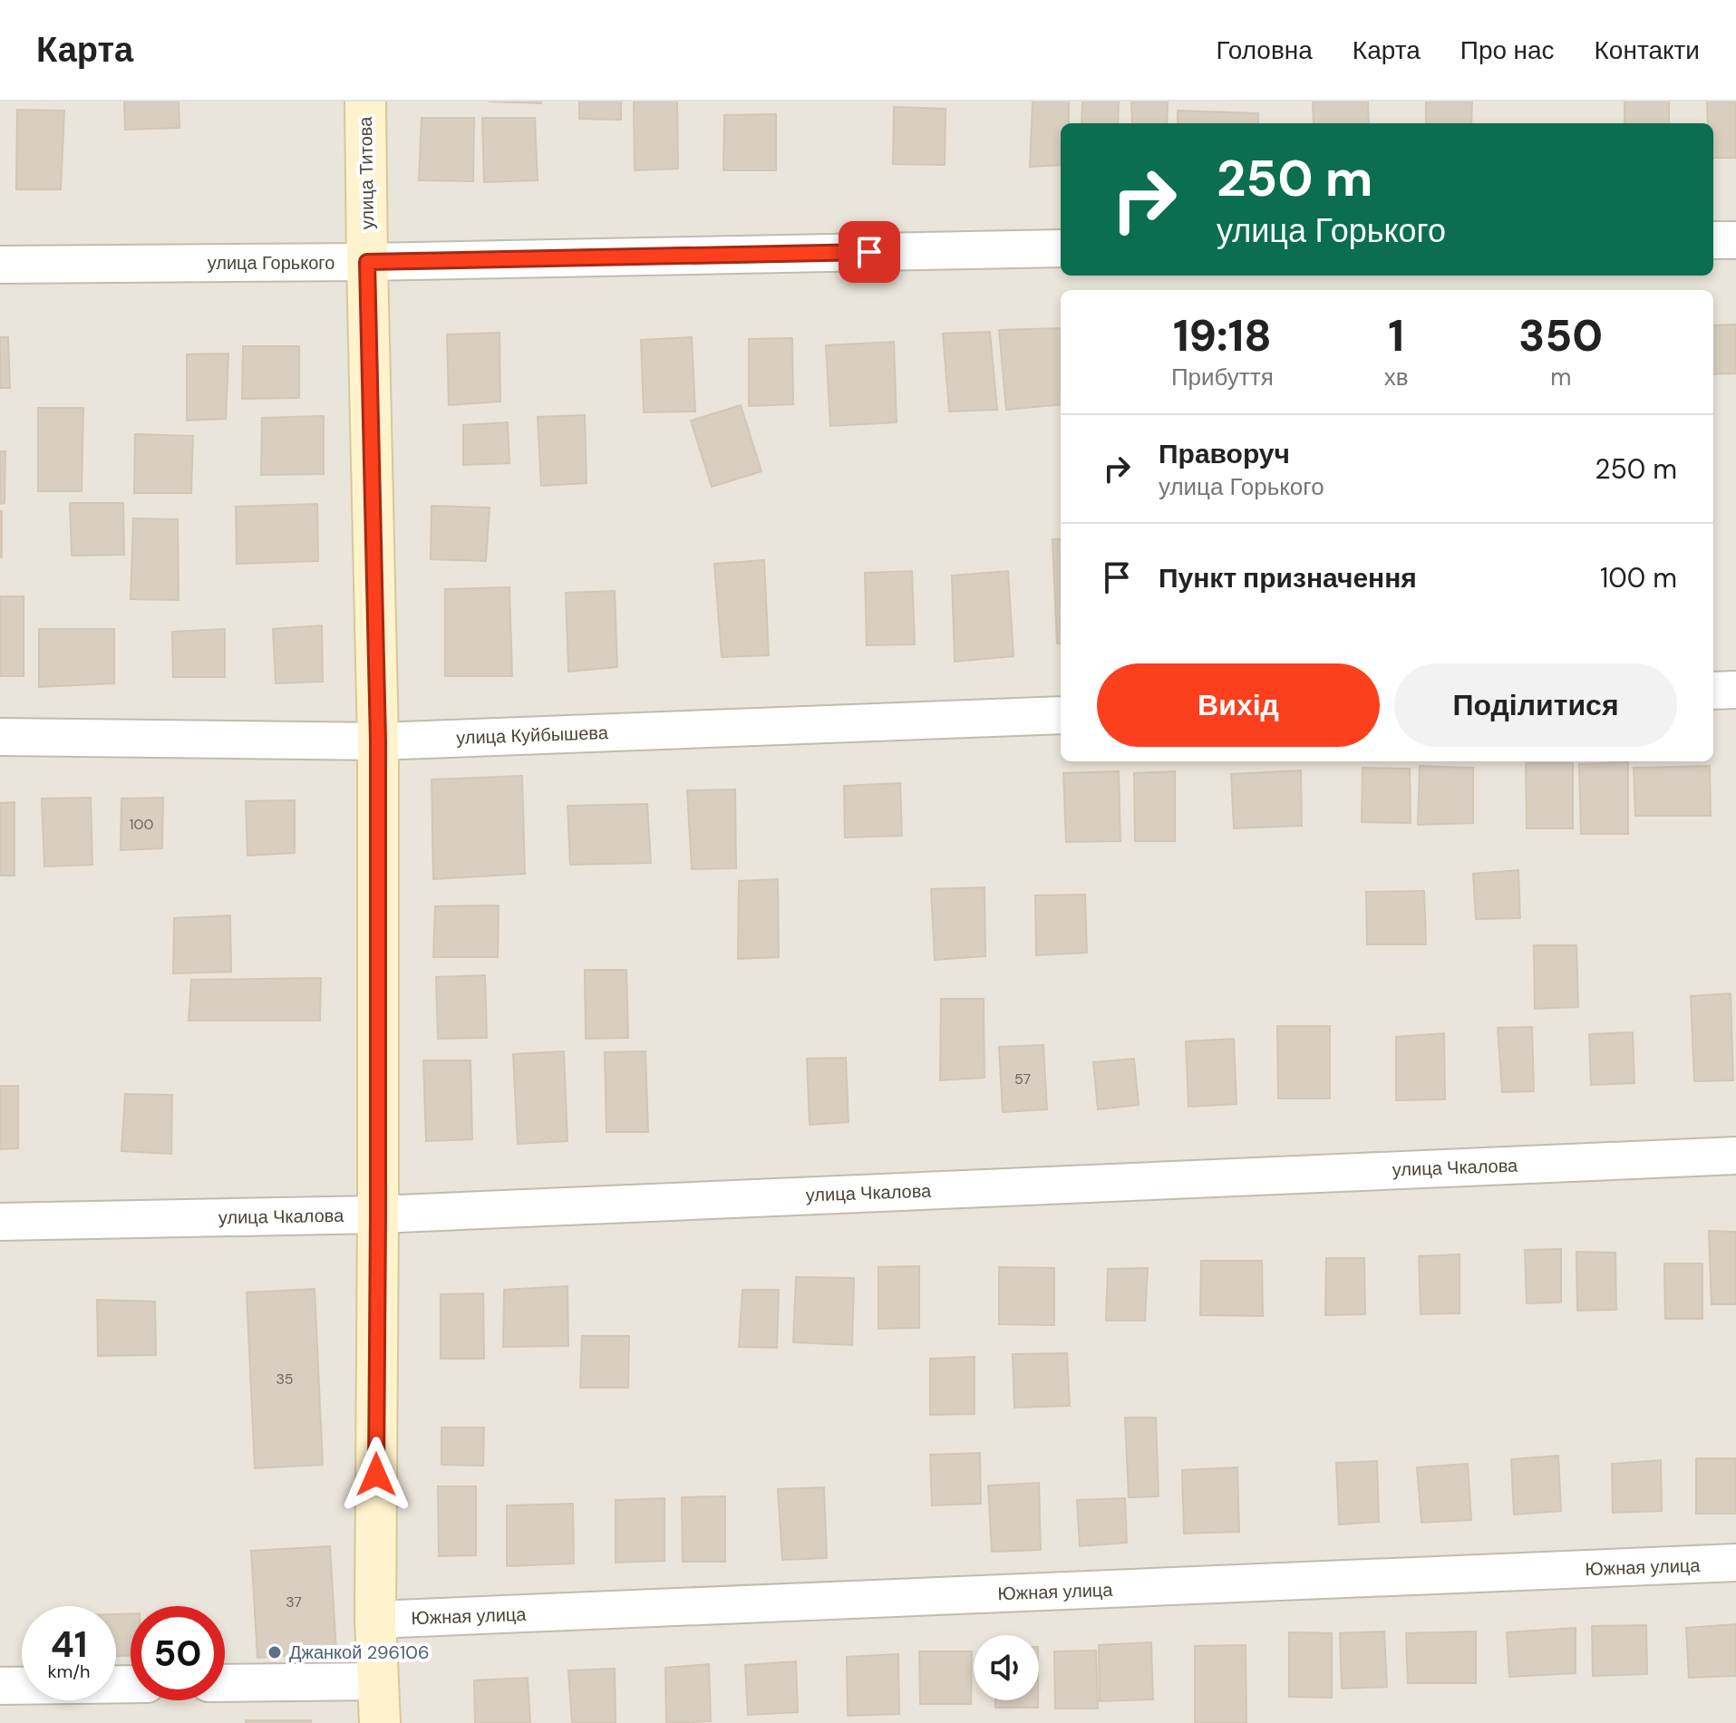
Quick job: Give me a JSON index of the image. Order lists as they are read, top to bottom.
{
  "streets": {
    "main road": ["улица Титова"],
    "street": [
      "улица Горького",
      "улица Куйбышева",
      "улица Чкалова",
      "Южная улица"
    ]
  },
  "crossings": [
    ["улица Титова", "улица Горького"],
    ["улица Титова", "улица Куйбышева"],
    ["улица Титова", "улица Чкалова"],
    ["улица Титова", "Южная улица"]
  ],
  "places": ["Джанкой 296106"],
  "house_numbers": [
    "100",
    "57",
    "35",
    "37"
  ],
  "page": {
    "header": "Карта",
    "nav": [
      "Головна",
      "Карта",
      "Про нас",
      "Контакти"
    ],
    "turn": ["250 m", "улица Горького"],
    "eta": [
      "19:18",
      "Прибуття",
      "1",
      "хв",
      "350",
      "m"
    ],
    "list": [
      {
        "name": "Праворуч",
        "note": "улица Горького",
        "value": "250 m"
      },
      {
        "name": "Пункт призначення",
        "value": "100 m"
      }
    ],
    "buttons": ["Вихід", "Поділитися"],
    "speed": "41 km/h",
    "limit": "50"
  }
}
